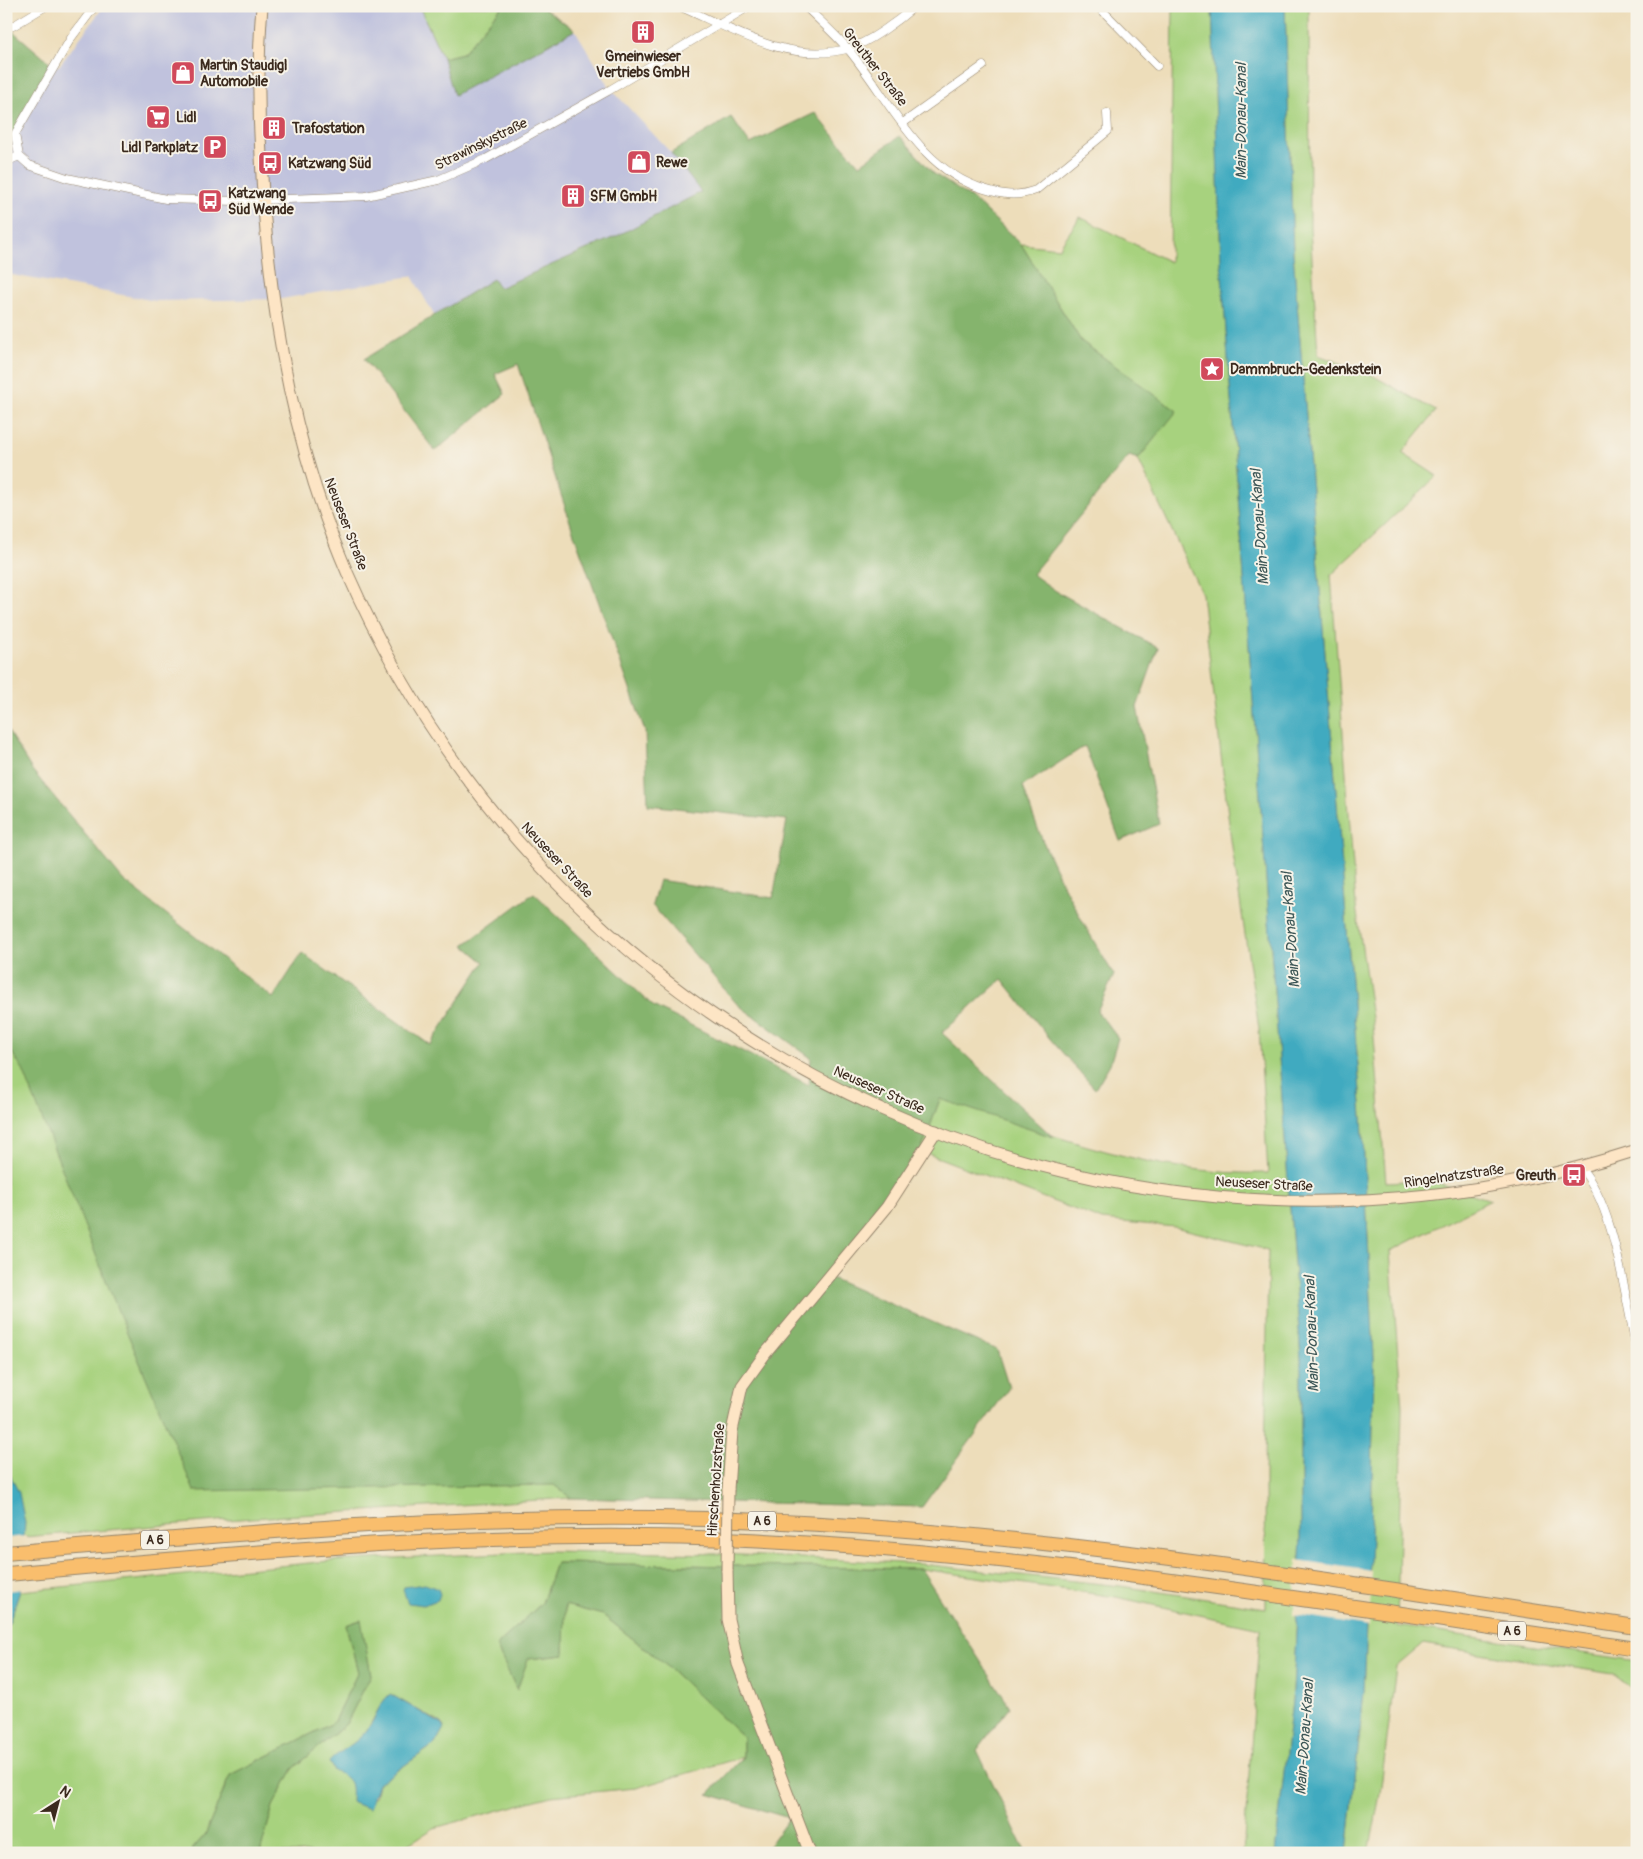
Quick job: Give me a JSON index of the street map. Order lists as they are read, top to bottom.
{
  "streets": {
    "highway": ["A 6"],
    "main road": ["Neuseser Straße", "Ringelnatzstraße", "Hirschenholzstraße"],
    "street": ["Greuther Straße", "Strawinskystraße"]
  },
  "crossings": [
    ["Strawinskystraße", "Neuseser Straße"],
    ["Neuseser Straße", "Ringelnatzstraße"],
    ["Neuseser Straße", "Hirschenholzstraße"]
  ],
  "water": ["Main-Donau-Kanal"],
  "places": {
    "building": ["Gmeinwieser Vertriebs GmbH", "Trafostation", "SFM GmbH"],
    "shop": ["Martin Staudigl Automobile", "Rewe"],
    "supermarket": ["Lidl"],
    "parking": ["Lidl Parkplatz"],
    "bus stop": ["Katzwang Süd", "Katzwang Süd Wende", "Greuth"],
    "place": ["Dammbruch-Gedenkstein"]
  },
  "north": "top right"
}
